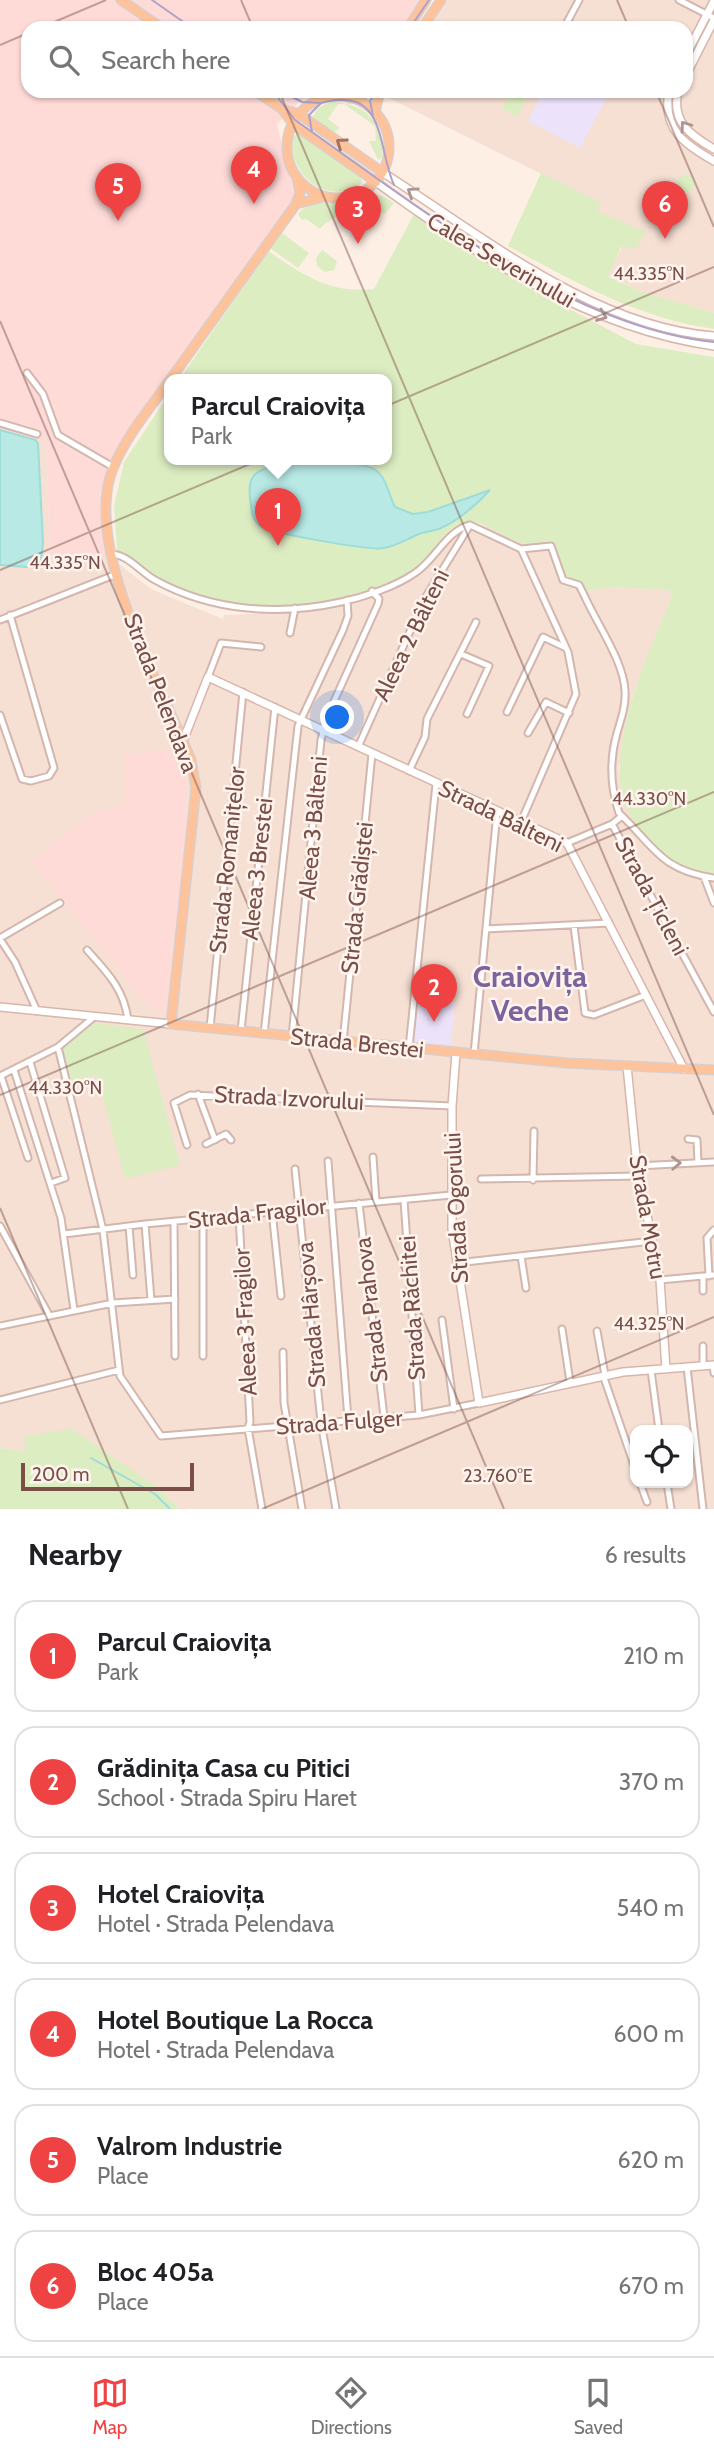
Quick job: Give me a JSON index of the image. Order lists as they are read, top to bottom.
{
  "streets": {
    "main road": ["Calea Severinului", "Strada Pelendava", "Strada Brestei"],
    "street": [
      "Aleea 2 Bâlteni",
      "Strada Bâlteni",
      "Aleea 3 Bâlteni",
      "Strada Romanițelor",
      "Aleea 3 Brestei",
      "Strada Țicleni",
      "Strada Grădiștei",
      "Strada Izvorului",
      "Strada Ogorului",
      "Strada Fragilor",
      "Strada Motru",
      "Strada Răchitei",
      "Strada Prahova",
      "Strada Hârșova",
      "Aleea 3 Fragilor",
      "Strada Fulger"
    ]
  },
  "crossings": [
    ["Aleea 2 Bâlteni", "Strada Bâlteni"],
    ["Strada Pelendava", "Strada Brestei"],
    ["Strada Bâlteni", "Aleea 3 Bâlteni"],
    ["Strada Bâlteni", "Strada Romanițelor"],
    ["Strada Bâlteni", "Aleea 3 Brestei"],
    ["Strada Bâlteni", "Strada Țicleni"],
    ["Strada Bâlteni", "Strada Grădiștei"],
    ["Strada Bâlteni", "Strada Brestei"],
    ["Aleea 3 Bâlteni", "Strada Brestei"],
    ["Strada Romanițelor", "Strada Brestei"],
    ["Aleea 3 Brestei", "Strada Brestei"],
    ["Strada Grădiștei", "Strada Brestei"],
    ["Strada Brestei", "Strada Ogorului"],
    ["Strada Brestei", "Strada Motru"],
    ["Strada Izvorului", "Strada Ogorului"],
    ["Strada Ogorului", "Strada Fragilor"],
    ["Strada Ogorului", "Strada Fulger"],
    ["Strada Fragilor", "Strada Răchitei"],
    ["Strada Fragilor", "Strada Prahova"],
    ["Strada Fragilor", "Strada Hârșova"],
    ["Strada Fragilor", "Aleea 3 Fragilor"],
    ["Strada Motru", "Strada Fulger"],
    ["Strada Răchitei", "Strada Fulger"],
    ["Strada Prahova", "Strada Fulger"],
    ["Strada Hârșova", "Strada Fulger"],
    ["Aleea 3 Fragilor", "Strada Fulger"]
  ],
  "districts": ["Craiovița Veche"],
  "scale_bar": "200 m",
  "page": {
    "search": "Search here",
    "pins": [
      "4",
      "5",
      "6",
      "3",
      "1",
      "2"
    ],
    "popup": ["Parcul Craiovița", "Park"],
    "scale": "200 m",
    "heading": ["Nearby", "6 results"],
    "list": [
      {
        "mark": "1",
        "name": "Parcul Craiovița",
        "note": "Park",
        "value": "210 m"
      },
      {
        "mark": "2",
        "name": "Grădinița Casa cu Pitici",
        "note": "School · Strada Spiru Haret",
        "value": "370 m"
      },
      {
        "mark": "3",
        "name": "Hotel Craiovița",
        "note": "Hotel · Strada Pelendava",
        "value": "540 m"
      },
      {
        "mark": "4",
        "name": "Hotel Boutique La Rocca",
        "note": "Hotel · Strada Pelendava",
        "value": "600 m"
      },
      {
        "mark": "5",
        "name": "Valrom Industrie",
        "note": "Place",
        "value": "620 m"
      },
      {
        "mark": "6",
        "name": "Bloc 405a",
        "note": "Place",
        "value": "670 m"
      }
    ],
    "nav": ["Map", "Directions", "Saved"]
  },
  "coordinates": [
    "44.335°N",
    "44.330°N",
    "44.325°N",
    "23.760°E"
  ]
}
